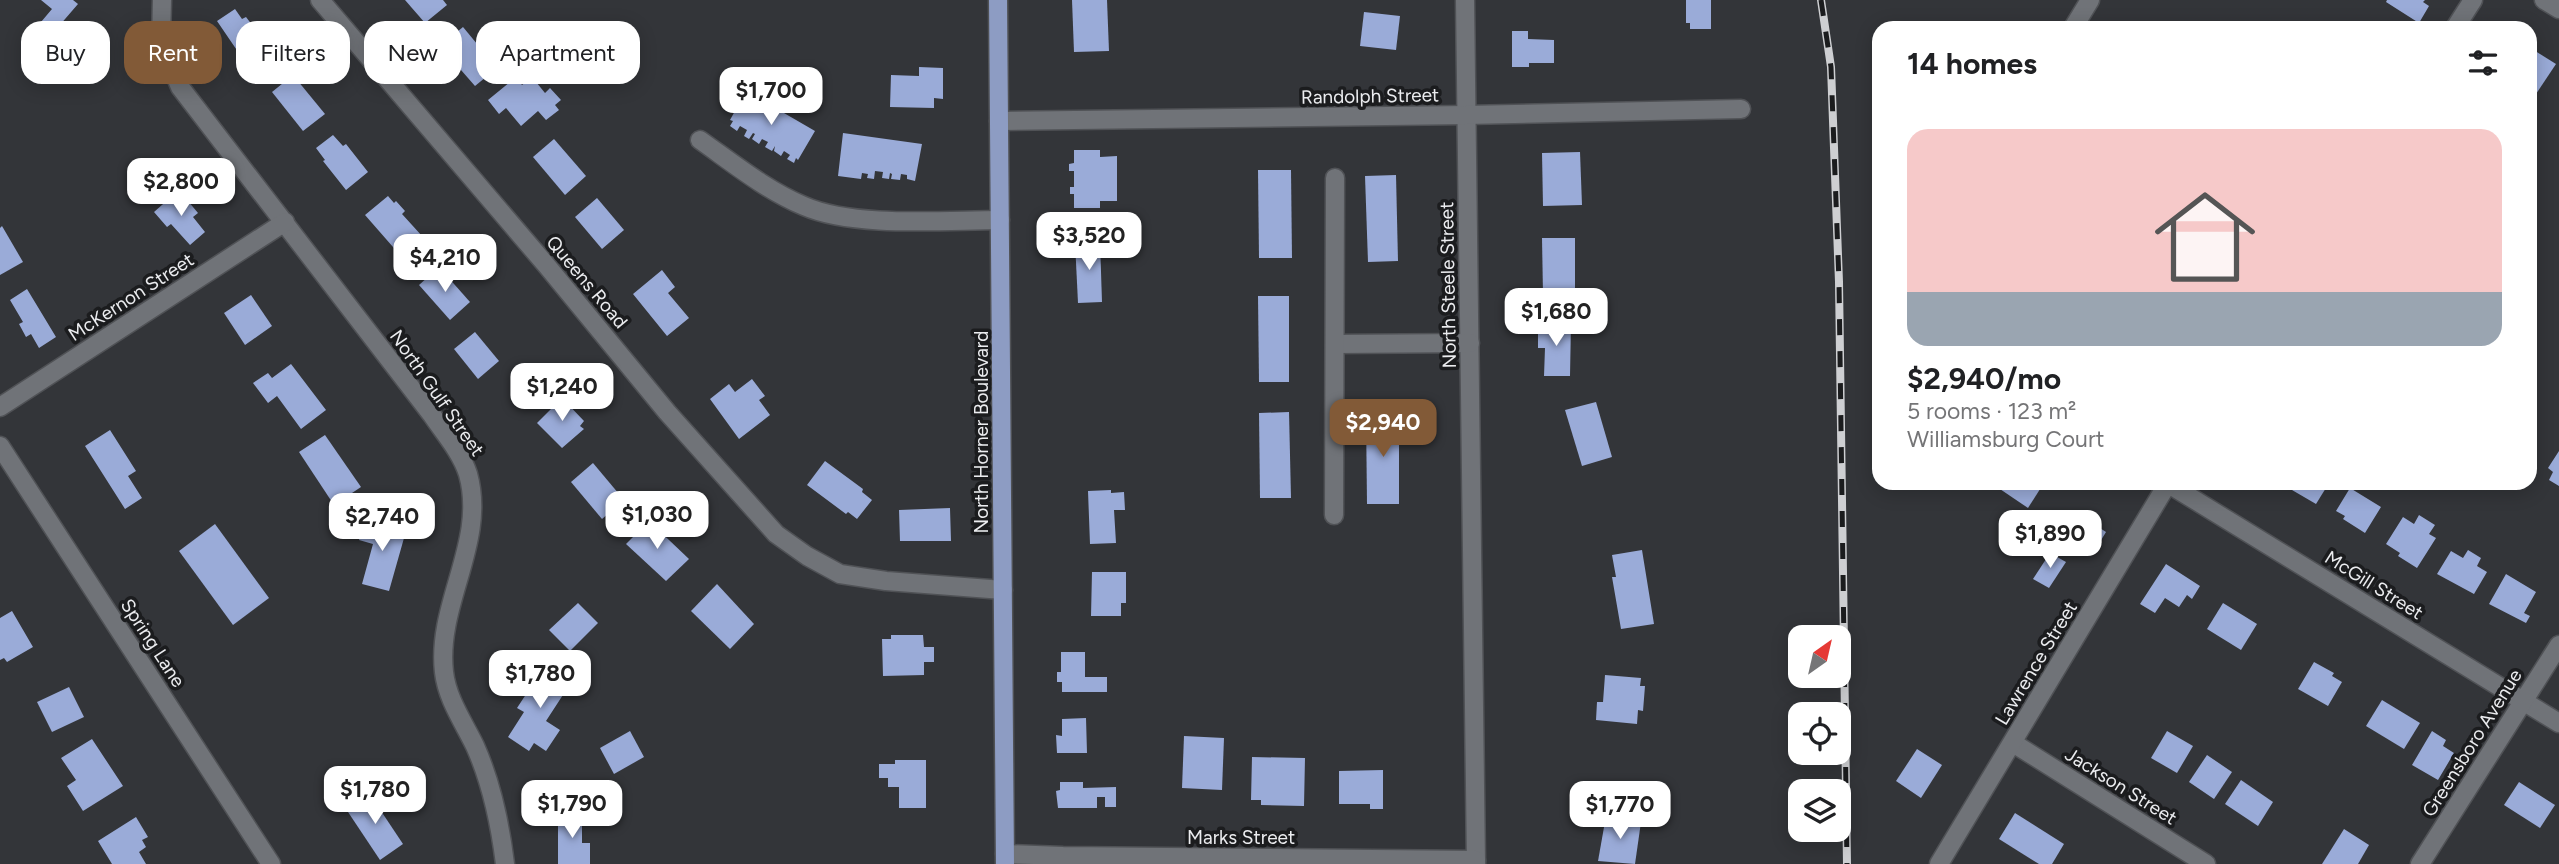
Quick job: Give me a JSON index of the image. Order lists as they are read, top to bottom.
{
  "streets": {
    "main road": ["North Horner Boulevard"],
    "street": [
      "Randolph Street",
      "Queens Road",
      "North Steele Street",
      "McKernon Street",
      "North Gulf Street",
      "McGill Street",
      "Spring Lane",
      "Lawrence Street",
      "Greensboro Avenue",
      "Jackson Street",
      "Marks Street"
    ]
  },
  "crossings": [
    ["Randolph Street", "North Steele Street"],
    ["Randolph Street", "North Horner Boulevard"],
    ["Queens Road", "North Horner Boulevard"],
    ["North Steele Street", "Marks Street"],
    ["McKernon Street", "North Gulf Street"],
    ["North Horner Boulevard", "Marks Street"],
    ["McGill Street", "Greensboro Avenue"],
    ["Lawrence Street", "Jackson Street"]
  ],
  "north": "top right",
  "page": {
    "chip": [
      "Buy",
      "Rent",
      "Filters",
      "New",
      "Apartment"
    ],
    "heading": "14 homes",
    "price": [
      "$1,700",
      "$2,800",
      "$3,520",
      "$4,210",
      "$1,680",
      "$1,240",
      "$2,940",
      "$1,030",
      "$2,740",
      "$1,890",
      "$1,780",
      "$1,780",
      "$1,790",
      "$1,770"
    ],
    "list": [
      {
        "name": "$2,940/mo",
        "note": "5 rooms · 123 m² · Williamsburg Court"
      }
    ]
  }
}
